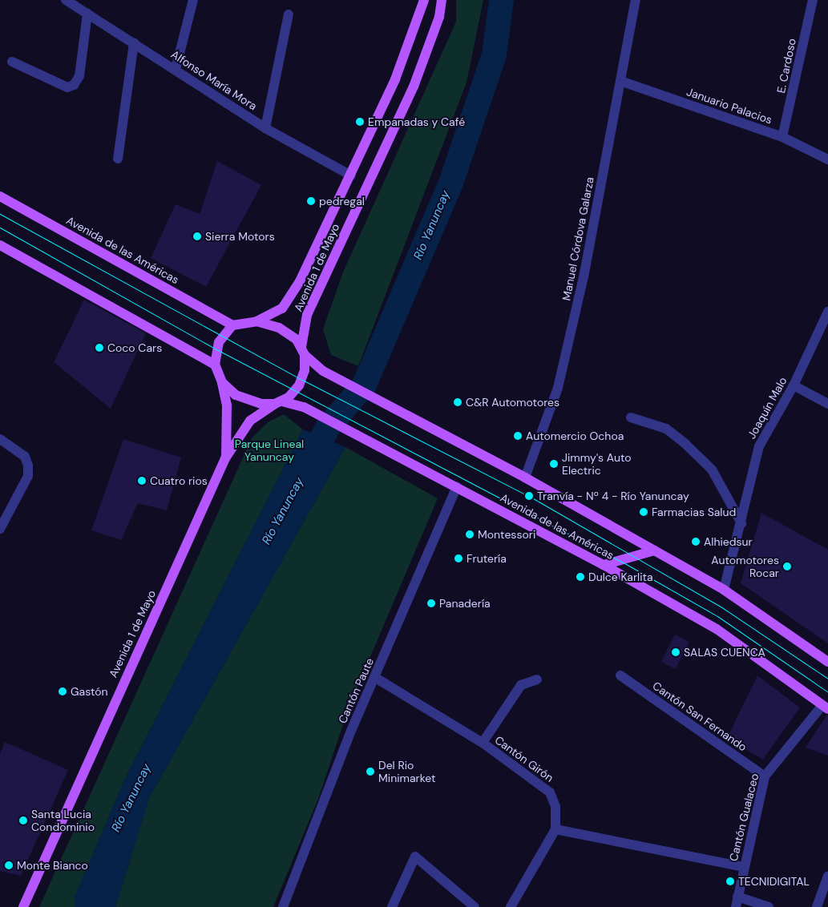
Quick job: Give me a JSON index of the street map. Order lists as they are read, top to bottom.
{
  "streets": {
    "main road": ["Avenida de las Américas", "Avenida 1 de Mayo"],
    "street": [
      "E. Cardoso",
      "Alfonso María Mora",
      "Januario Palacios",
      "Manuel Córdova Galarza",
      "Joaquín Malo",
      "Cantón Paute",
      "Cantón San Fernando",
      "Cantón Girón",
      "Cantón Gualaceo"
    ]
  },
  "crossings": [
    ["E. Cardoso", "Januario Palacios"],
    ["Alfonso María Mora", "Avenida 1 de Mayo"],
    ["Januario Palacios", "Manuel Córdova Galarza"],
    ["Avenida de las Américas", "Avenida 1 de Mayo"],
    ["Avenida de las Américas", "Cantón Paute"],
    ["Avenida de las Américas", "Cantón Gualaceo"],
    ["Cantón Paute", "Cantón Girón"],
    ["Cantón San Fernando", "Cantón Gualaceo"]
  ],
  "water": ["Río Yanuncay"],
  "parks": ["Parque Lineal Yanuncay"],
  "places": [
    "Empanadas y Café",
    "pedregal",
    "Sierra Motors",
    "Coco Cars",
    "C&R Automotores",
    "Automercio Ochoa",
    "Jimmy's Auto Electric",
    "Cuatro rios",
    "Tranvía - Nº 4 - Río Yanuncay",
    "Farmacias Salud",
    "Montessori",
    "Alhiedsur",
    "Frutería",
    "Automotores Rocar",
    "Dulce Karlita",
    "Panadería",
    "SALAS CUENCA",
    "Gastón",
    "Del Rio Minimarket",
    "Santa Lucia Condominio",
    "Monte Bianco",
    "TECNIDIGITAL"
  ]
}
